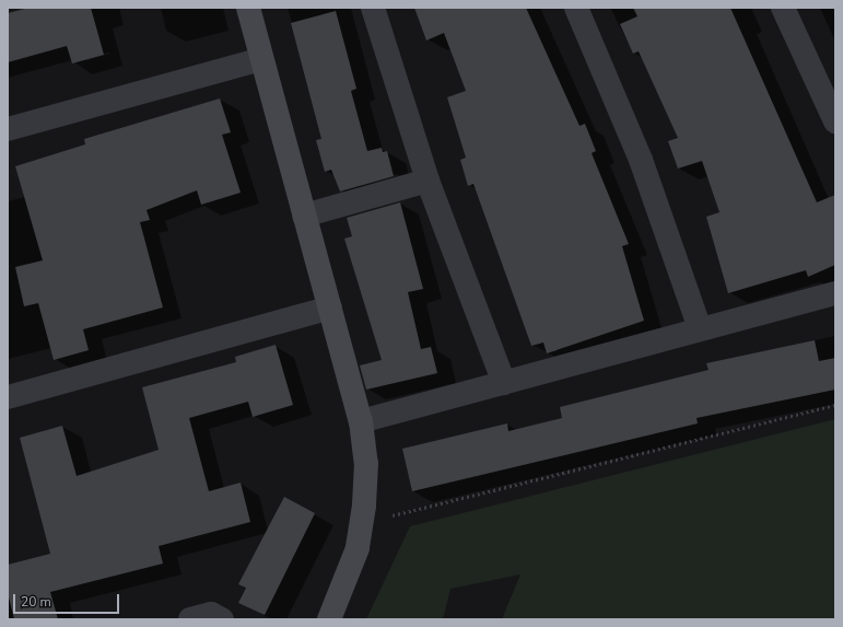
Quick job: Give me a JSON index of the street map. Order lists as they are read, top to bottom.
{
  "scale_bar": "20 m"
}
